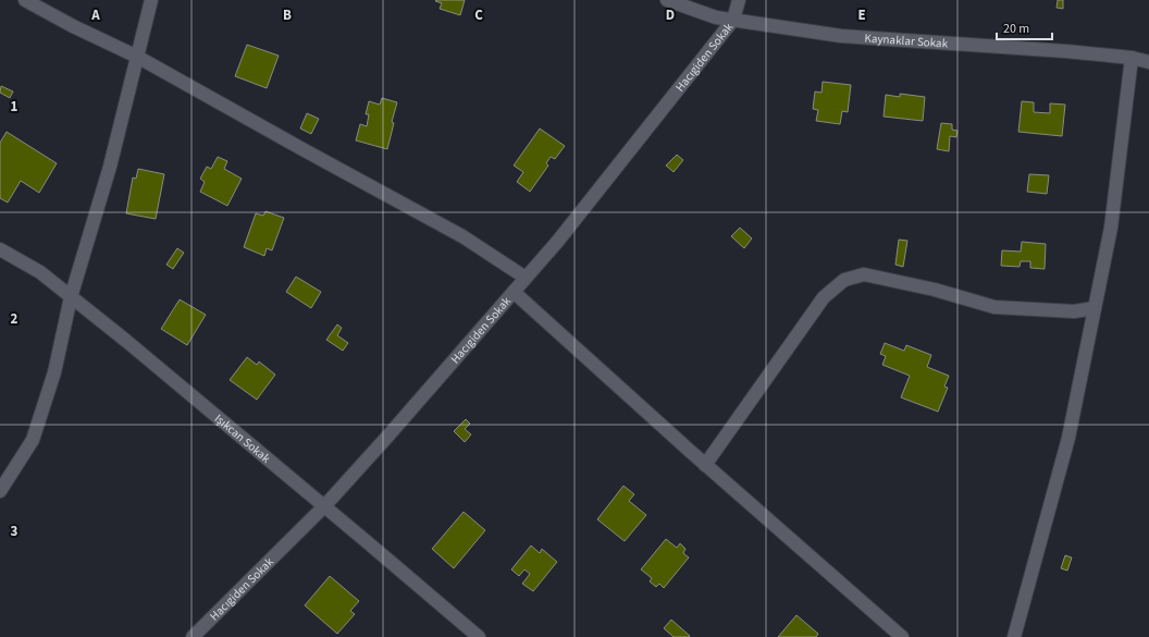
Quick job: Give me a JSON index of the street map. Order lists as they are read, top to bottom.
{
  "streets": {
    "street": ["Kaynaklar Sokak", "Hacıgiden Sokak", "Işıkcan Sokak"]
  },
  "crossings": [
    ["Kaynaklar Sokak", "Hacıgiden Sokak"],
    ["Hacıgiden Sokak", "Işıkcan Sokak"]
  ],
  "scale_bar": "20 m",
  "grid": {
    "columns": [
      "A",
      "B",
      "C",
      "D",
      "E"
    ],
    "rows": ["1", "2", "3"]
  }
}
